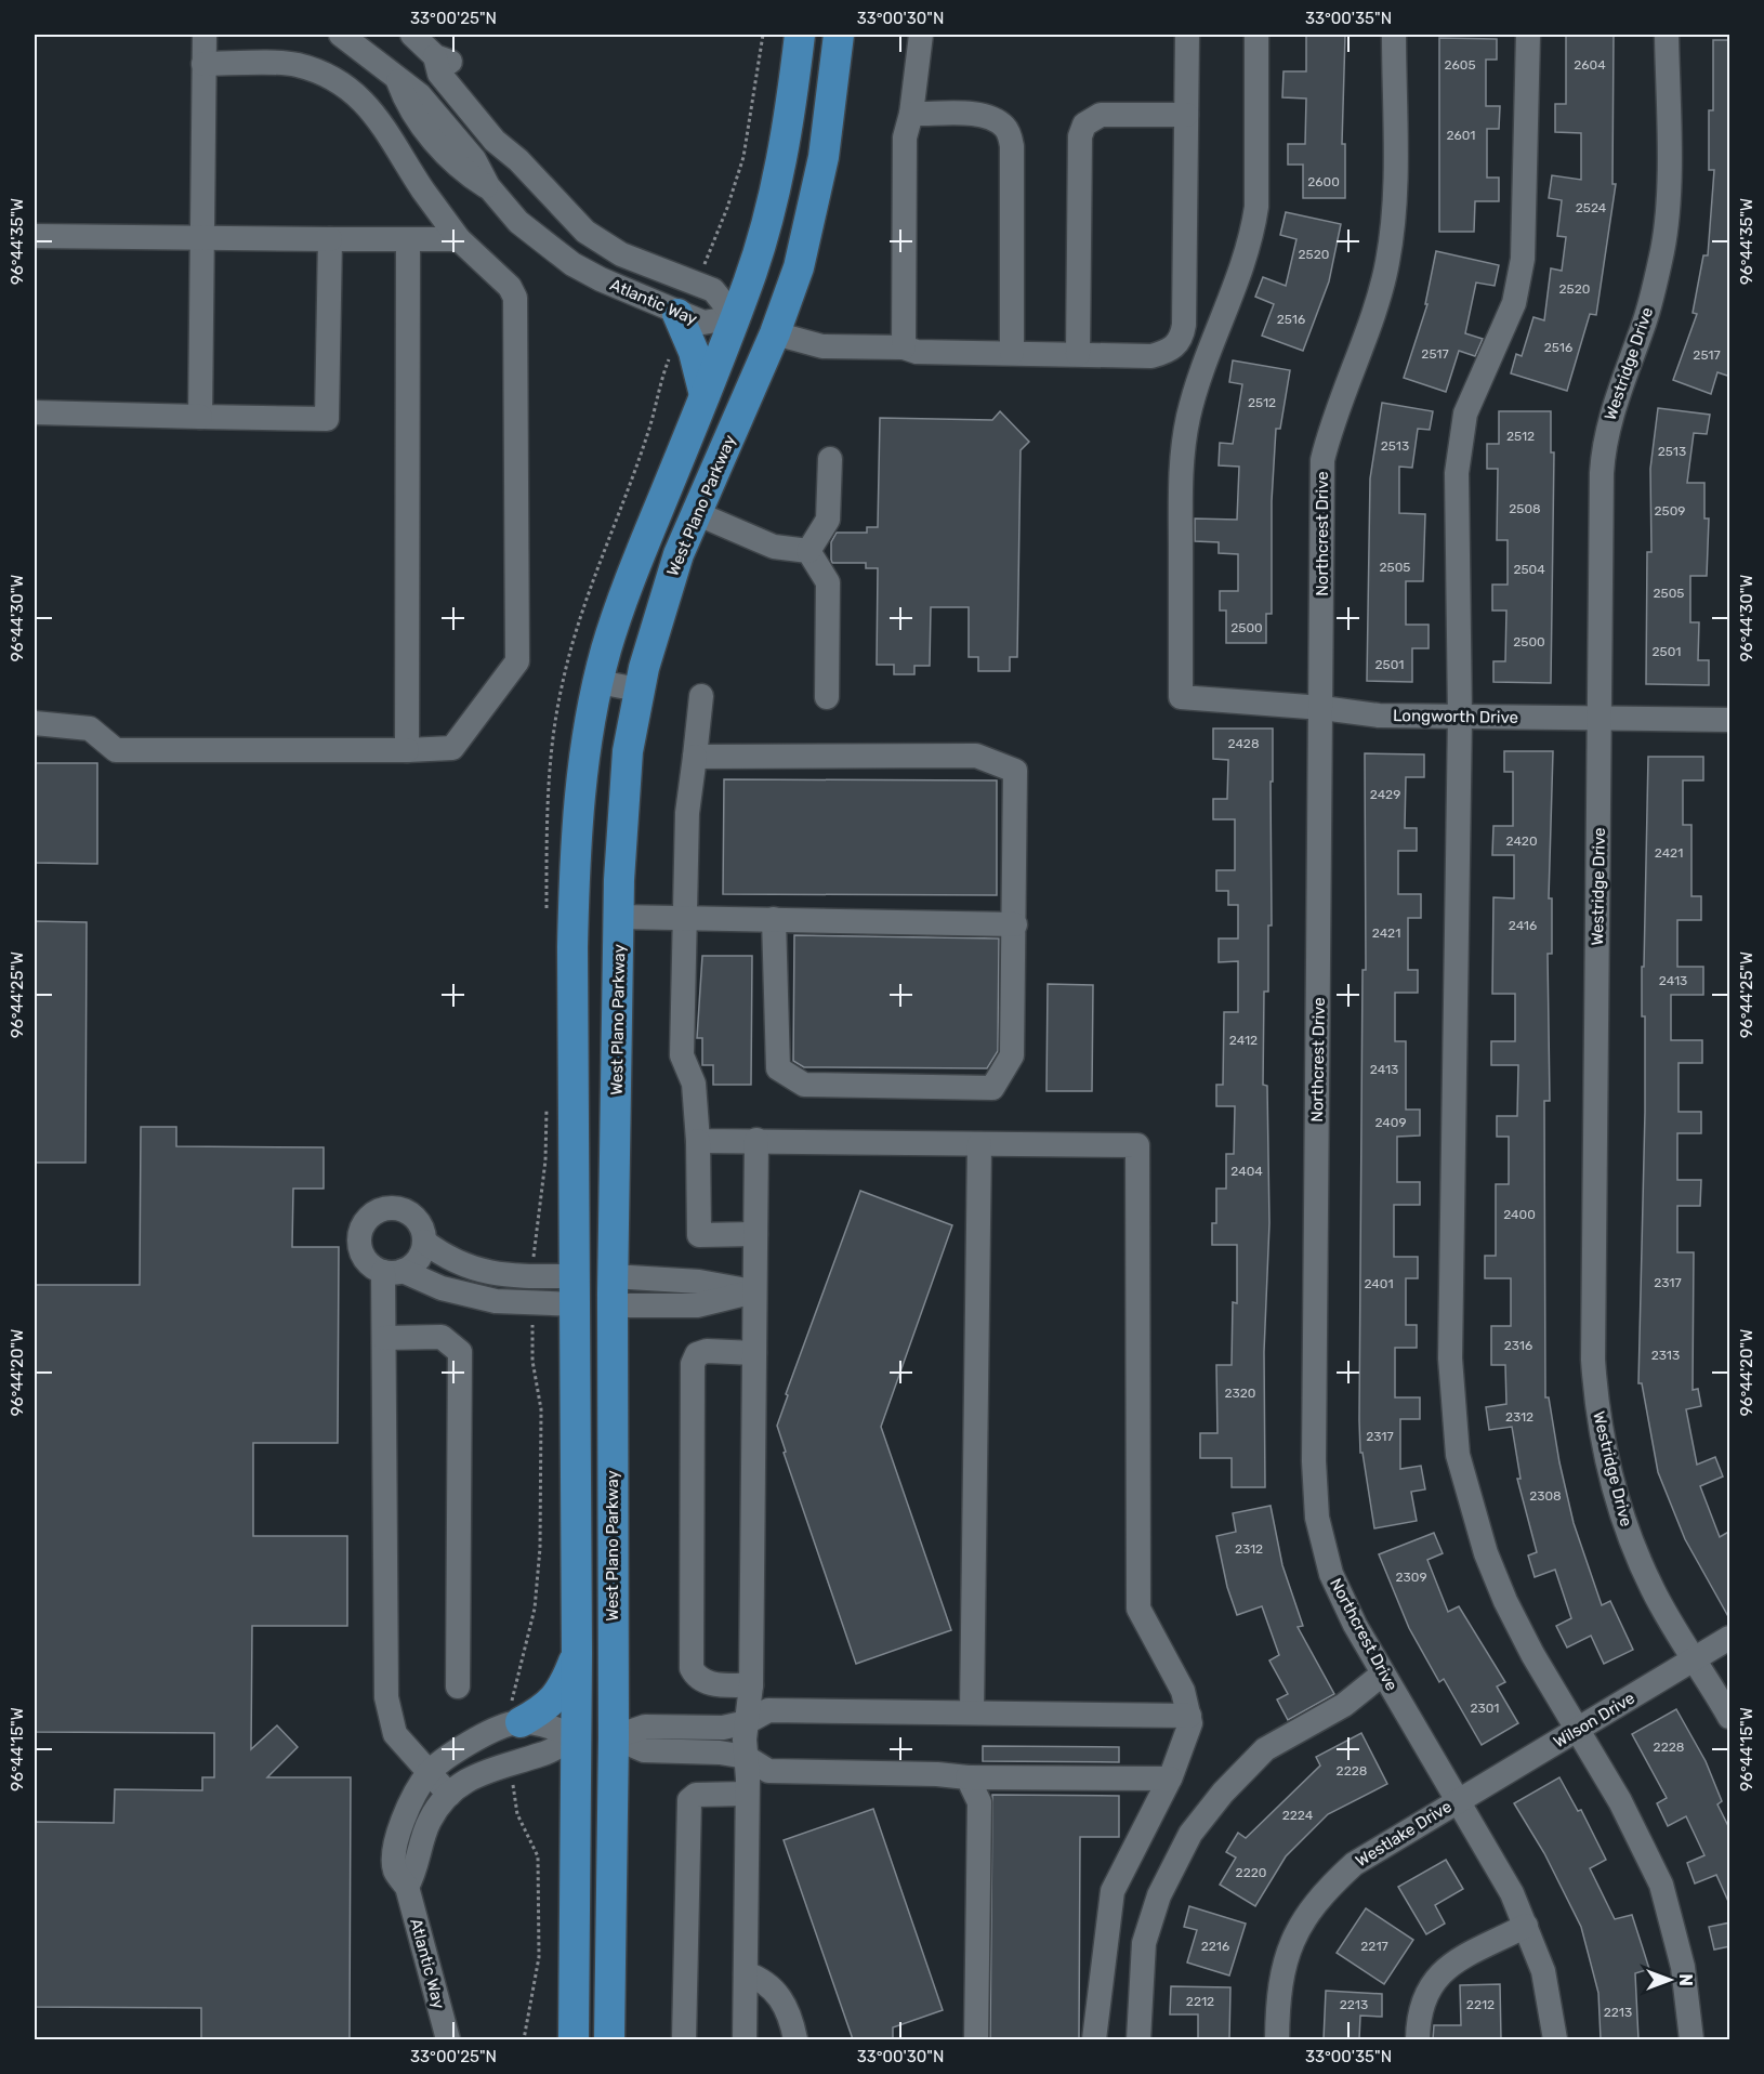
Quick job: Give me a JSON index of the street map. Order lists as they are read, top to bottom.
{
  "streets": {
    "main road": ["West Plano Parkway"],
    "street": [
      "Atlantic Way",
      "Westridge Drive",
      "Northcrest Drive",
      "Longworth Drive",
      "Wilson Drive",
      "Westlake Drive"
    ]
  },
  "crossings": [
    ["Westridge Drive", "Longworth Drive"],
    ["Westridge Drive", "Wilson Drive"],
    ["Northcrest Drive", "Longworth Drive"],
    ["Northcrest Drive", "Wilson Drive"],
    ["Northcrest Drive", "Westlake Drive"],
    ["Wilson Drive", "Westlake Drive"]
  ],
  "house_numbers": [
    "2605",
    "2604",
    "2601",
    "2600",
    "2524",
    "2520",
    "2520",
    "2516",
    "2516",
    "2517",
    "2517",
    "2512",
    "2512",
    "2513",
    "2513",
    "2508",
    "2509",
    "2505",
    "2504",
    "2505",
    "2500",
    "2500",
    "2501",
    "2501",
    "2428",
    "2429",
    "2420",
    "2421",
    "2416",
    "2421",
    "2413",
    "2412",
    "2413",
    "2409",
    "2404",
    "2400",
    "2317",
    "2401",
    "2316",
    "2313",
    "2320",
    "2312",
    "2317",
    "2308",
    "2312",
    "2309",
    "2301",
    "2228",
    "2228",
    "2224",
    "2220",
    "2216",
    "2217",
    "2212",
    "2213",
    "2212",
    "2213"
  ],
  "north": "right",
  "coordinates": [
    "33°00'25\"N",
    "33°00'30\"N",
    "33°00'35\"N",
    "96°44'35\"W",
    "96°44'30\"W",
    "96°44'25\"W",
    "96°44'20\"W",
    "96°44'15\"W"
  ]
}
